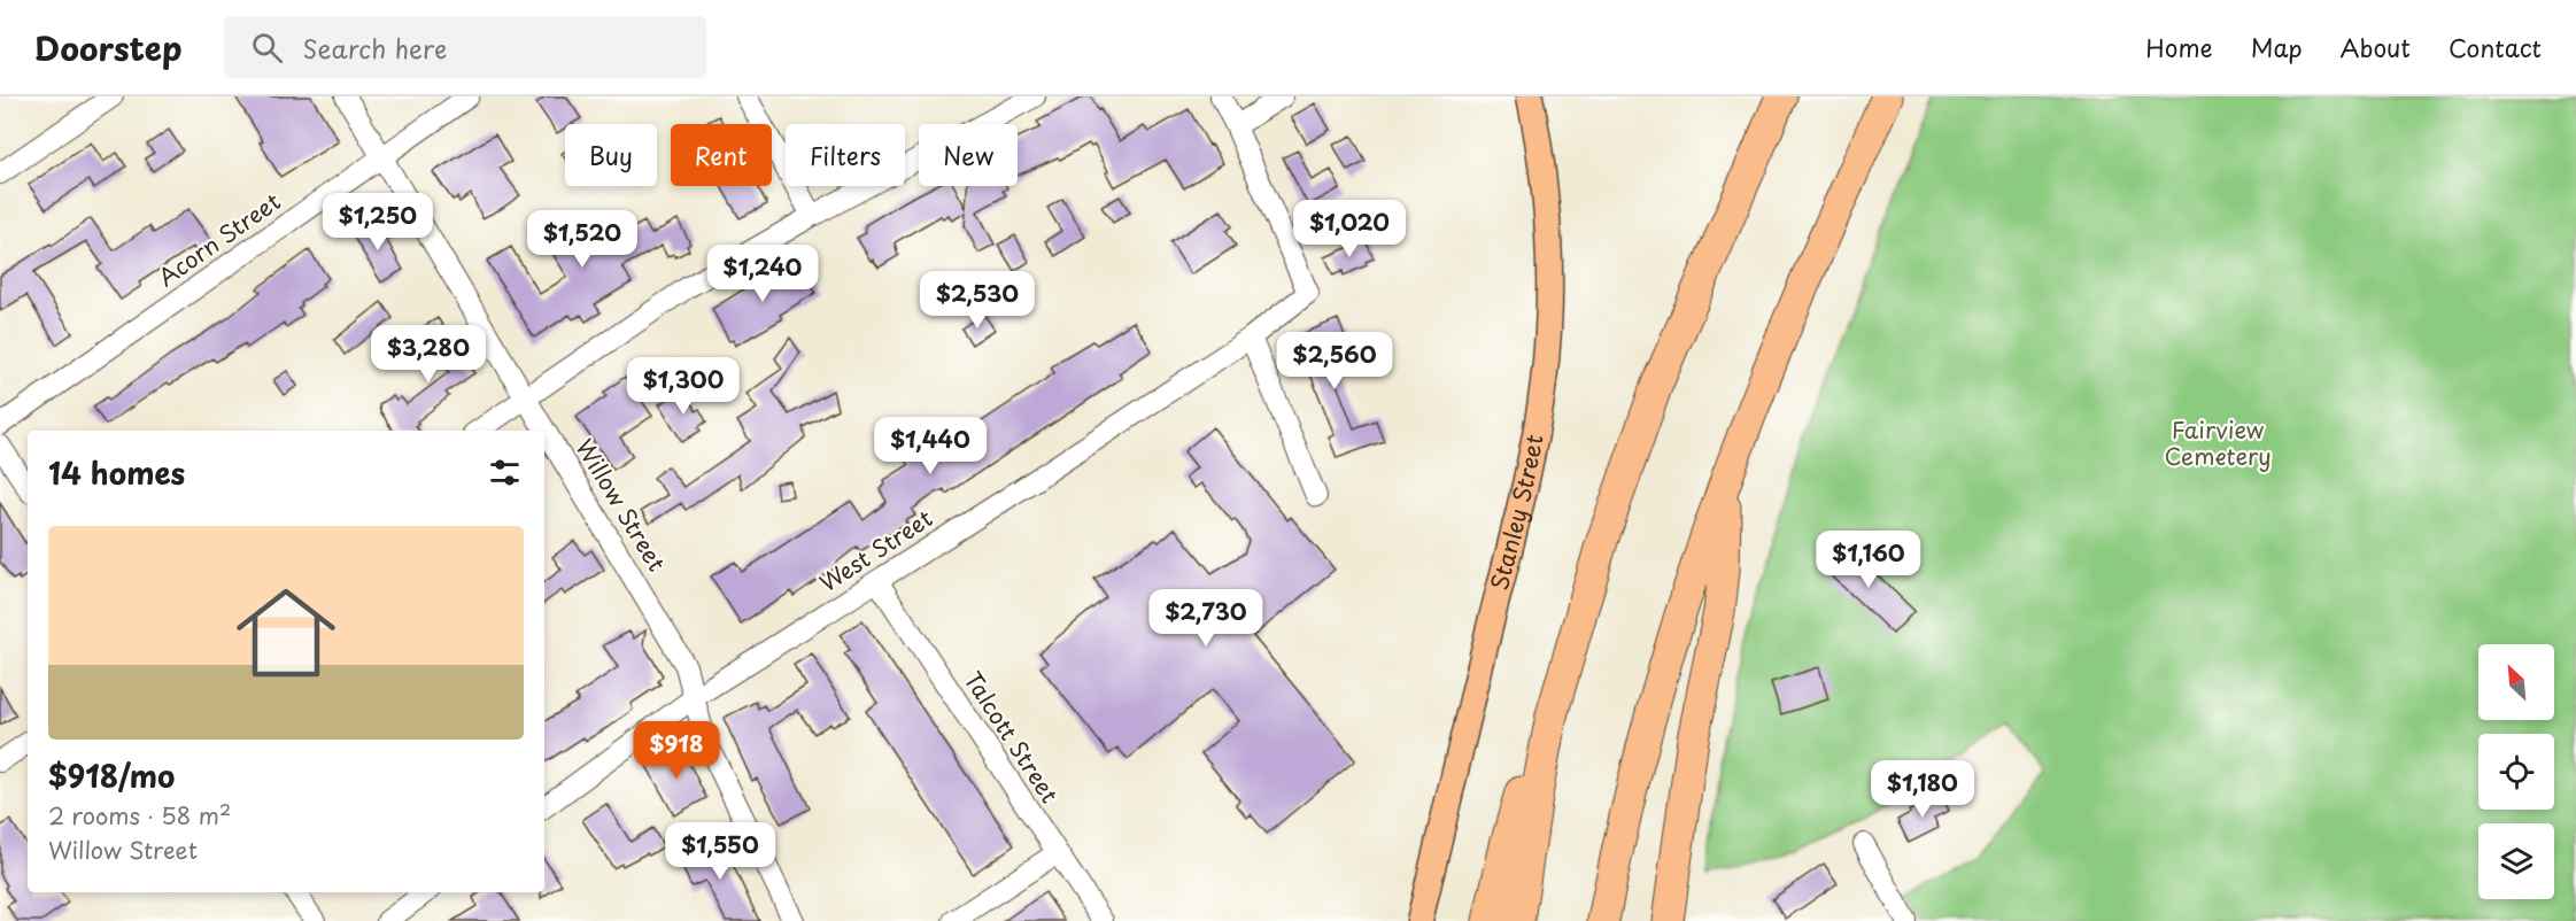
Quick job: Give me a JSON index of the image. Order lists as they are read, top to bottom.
{
  "streets": {
    "main road": ["Stanley Street"],
    "street": [
      "Acorn Street",
      "Willow Street",
      "West Street",
      "Talcott Street"
    ]
  },
  "crossings": [
    ["Acorn Street", "Willow Street"],
    ["Willow Street", "West Street"],
    ["West Street", "Talcott Street"]
  ],
  "parks": ["Fairview Cemetery"],
  "north": "top left",
  "page": {
    "header": "Doorstep",
    "search": "Search here",
    "nav": [
      "Home",
      "Map",
      "About",
      "Contact"
    ],
    "chip": [
      "Buy",
      "Rent",
      "Filters",
      "New"
    ],
    "price": [
      "$1,250",
      "$1,020",
      "$1,520",
      "$1,240",
      "$2,530",
      "$3,280",
      "$2,560",
      "$1,300",
      "$1,440",
      "$1,160",
      "$2,730",
      "$918",
      "$1,180",
      "$1,550"
    ],
    "heading": "14 homes",
    "list": [
      {
        "name": "$918/mo",
        "note": "2 rooms · 58 m² · Willow Street"
      }
    ]
  }
}
